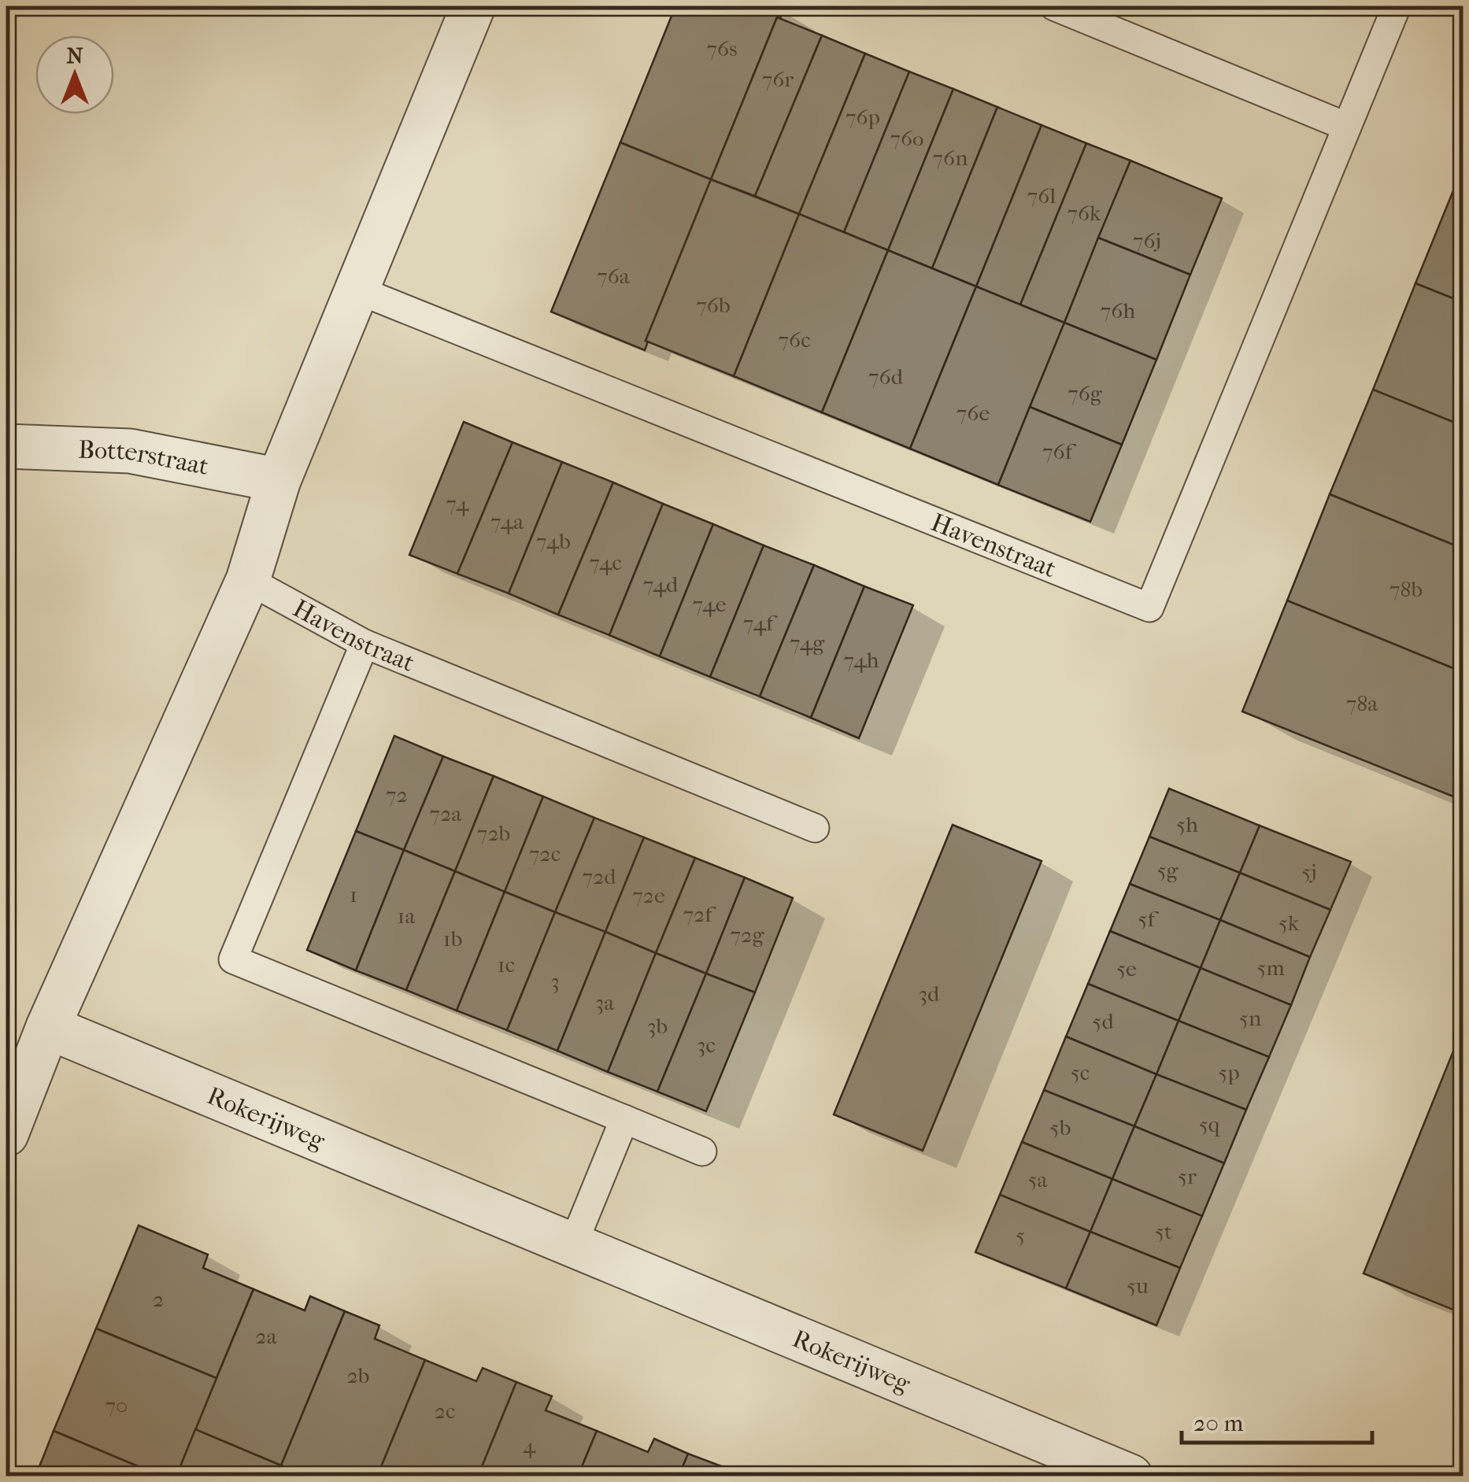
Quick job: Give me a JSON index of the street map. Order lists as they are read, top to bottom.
{
  "streets": {
    "street": ["Botterstraat", "Rokerijweg"],
    "lane": ["Havenstraat"]
  },
  "house_numbers": [
    "76s",
    "76r",
    "76p",
    "76o",
    "76n",
    "76l",
    "76k",
    "76j",
    "76a",
    "76b",
    "76h",
    "76c",
    "76d",
    "76g",
    "76e",
    "76f",
    "74",
    "74a",
    "74b",
    "74c",
    "74d",
    "78b",
    "74e",
    "74f",
    "74g",
    "74h",
    "78a",
    "72",
    "72a",
    "5h",
    "72b",
    "72c",
    "5g",
    "5j",
    "72d",
    "1",
    "72e",
    "72f",
    "1a",
    "5f",
    "5k",
    "72g",
    "1b",
    "1c",
    "5m",
    "5e",
    "3",
    "3d",
    "3a",
    "5n",
    "5d",
    "3b",
    "3c",
    "5c",
    "5p",
    "5q",
    "5b",
    "5r",
    "5a",
    "5t",
    "5",
    "5u",
    "2",
    "2a",
    "2b",
    "70",
    "2c",
    "4"
  ],
  "scale_bar": "20 m",
  "north": "top"
}
